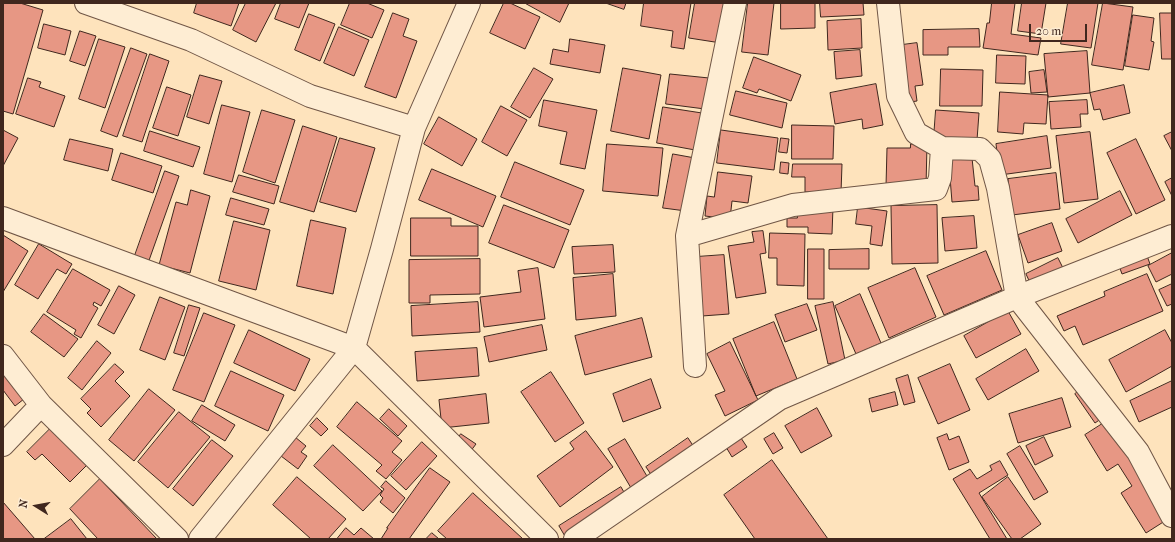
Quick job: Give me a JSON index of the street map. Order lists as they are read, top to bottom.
{
  "scale_bar": "20 m",
  "north": "left"
}
